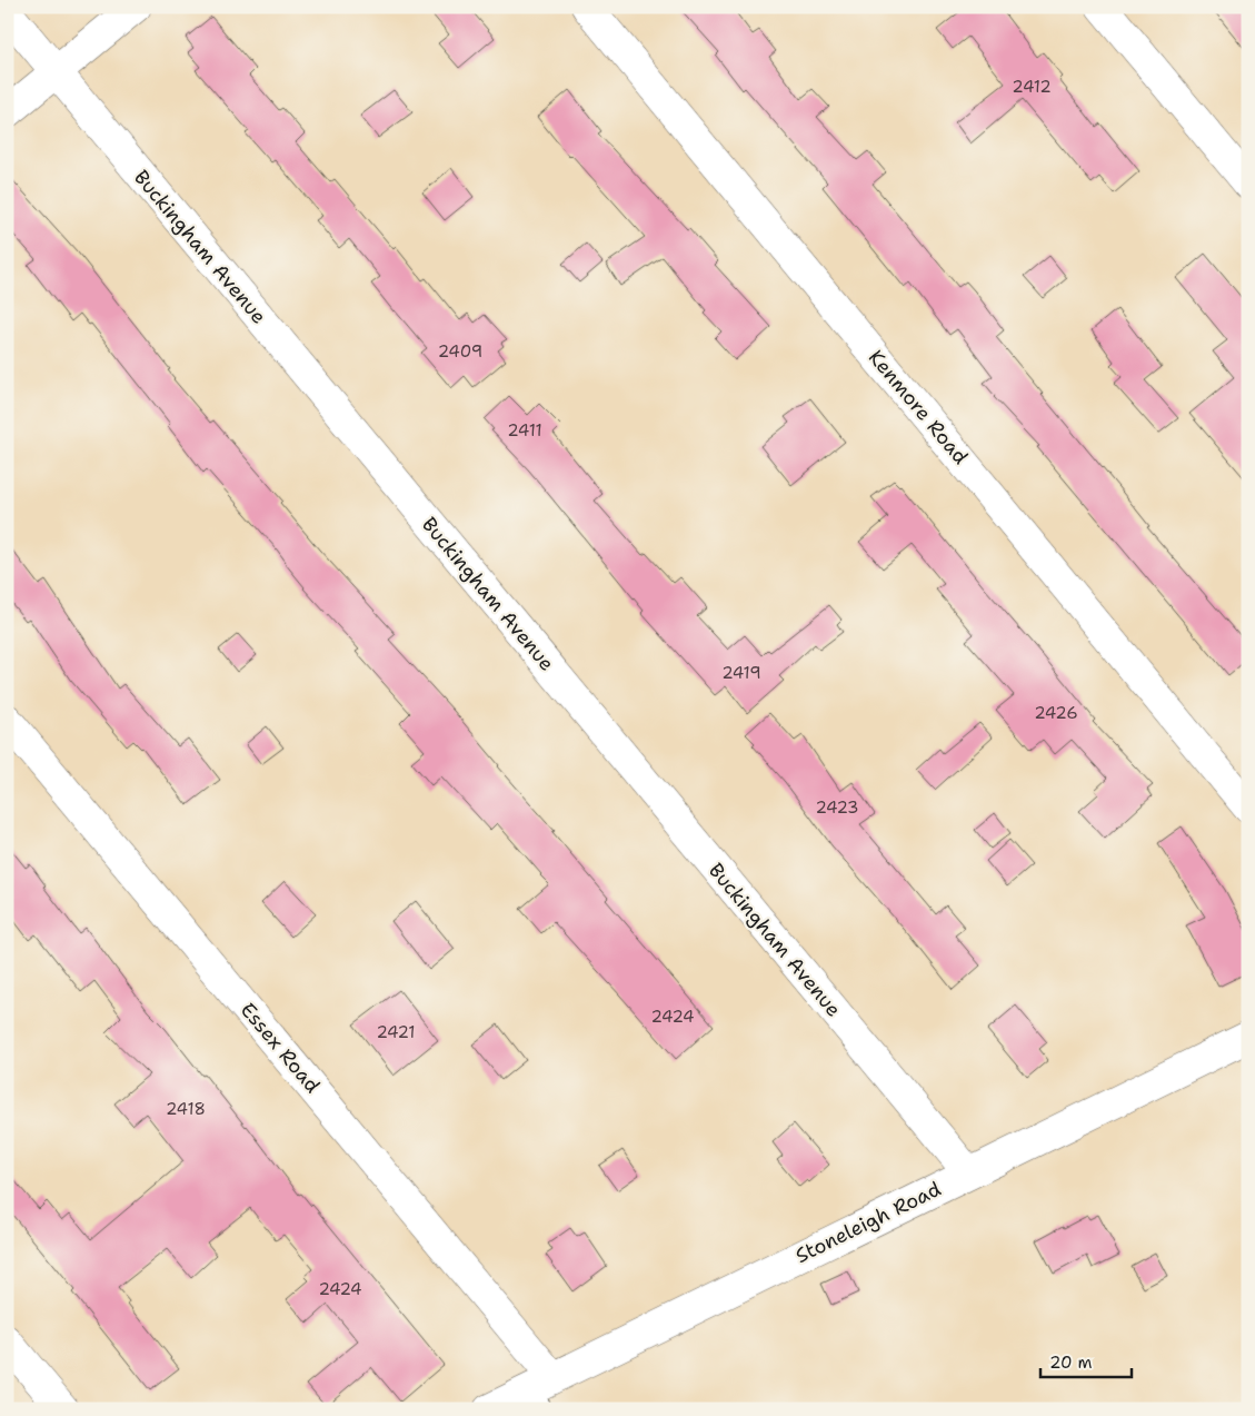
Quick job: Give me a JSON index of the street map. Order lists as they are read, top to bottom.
{
  "streets": {
    "street": [
      "Buckingham Avenue",
      "Kenmore Road",
      "Essex Road",
      "Stoneleigh Road"
    ]
  },
  "crossings": [
    ["Buckingham Avenue", "Stoneleigh Road"],
    ["Essex Road", "Stoneleigh Road"]
  ],
  "house_numbers": [
    "2412",
    "2409",
    "2411",
    "2419",
    "2426",
    "2423",
    "2424",
    "2421",
    "2418",
    "2424"
  ],
  "scale_bar": "20 m"
}
